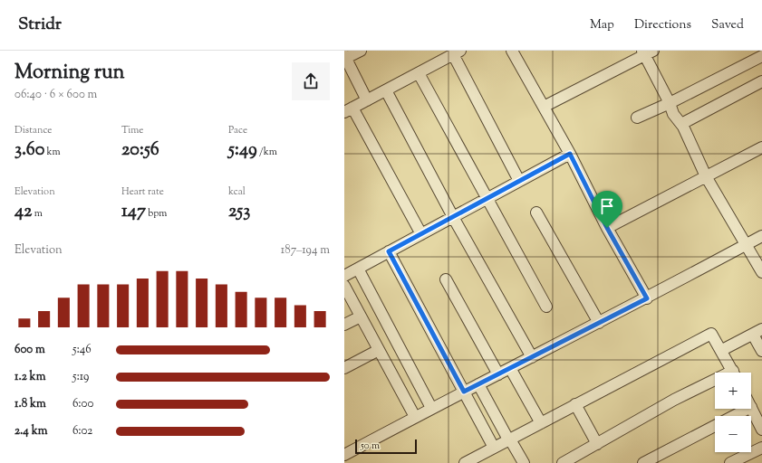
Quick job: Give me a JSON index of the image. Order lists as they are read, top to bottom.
{
  "scale_bar": "50 m",
  "page": {
    "header": "Stridr",
    "nav": ["Map", "Directions", "Saved"],
    "heading": ["Morning run", "06:40 · 6 × 600 m"],
    "stats": [
      ["Distance", "3.60 km"],
      ["Time", "20:56"],
      ["Pace", "5:49 /km"],
      ["Elevation", "42 m"],
      ["Heart rate", "147 bpm"],
      ["kcal", "253"]
    ],
    "chart": ["Elevation", "187–194 m"],
    "list": [
      {
        "name": "600 m",
        "note": "5:46"
      },
      {
        "name": "1.2 km",
        "note": "5:19"
      },
      {
        "name": "1.8 km",
        "note": "6:00"
      },
      {
        "name": "2.4 km",
        "note": "6:02"
      }
    ],
    "map_buttons": ["+", "−"],
    "scale": "50 m"
  }
}
